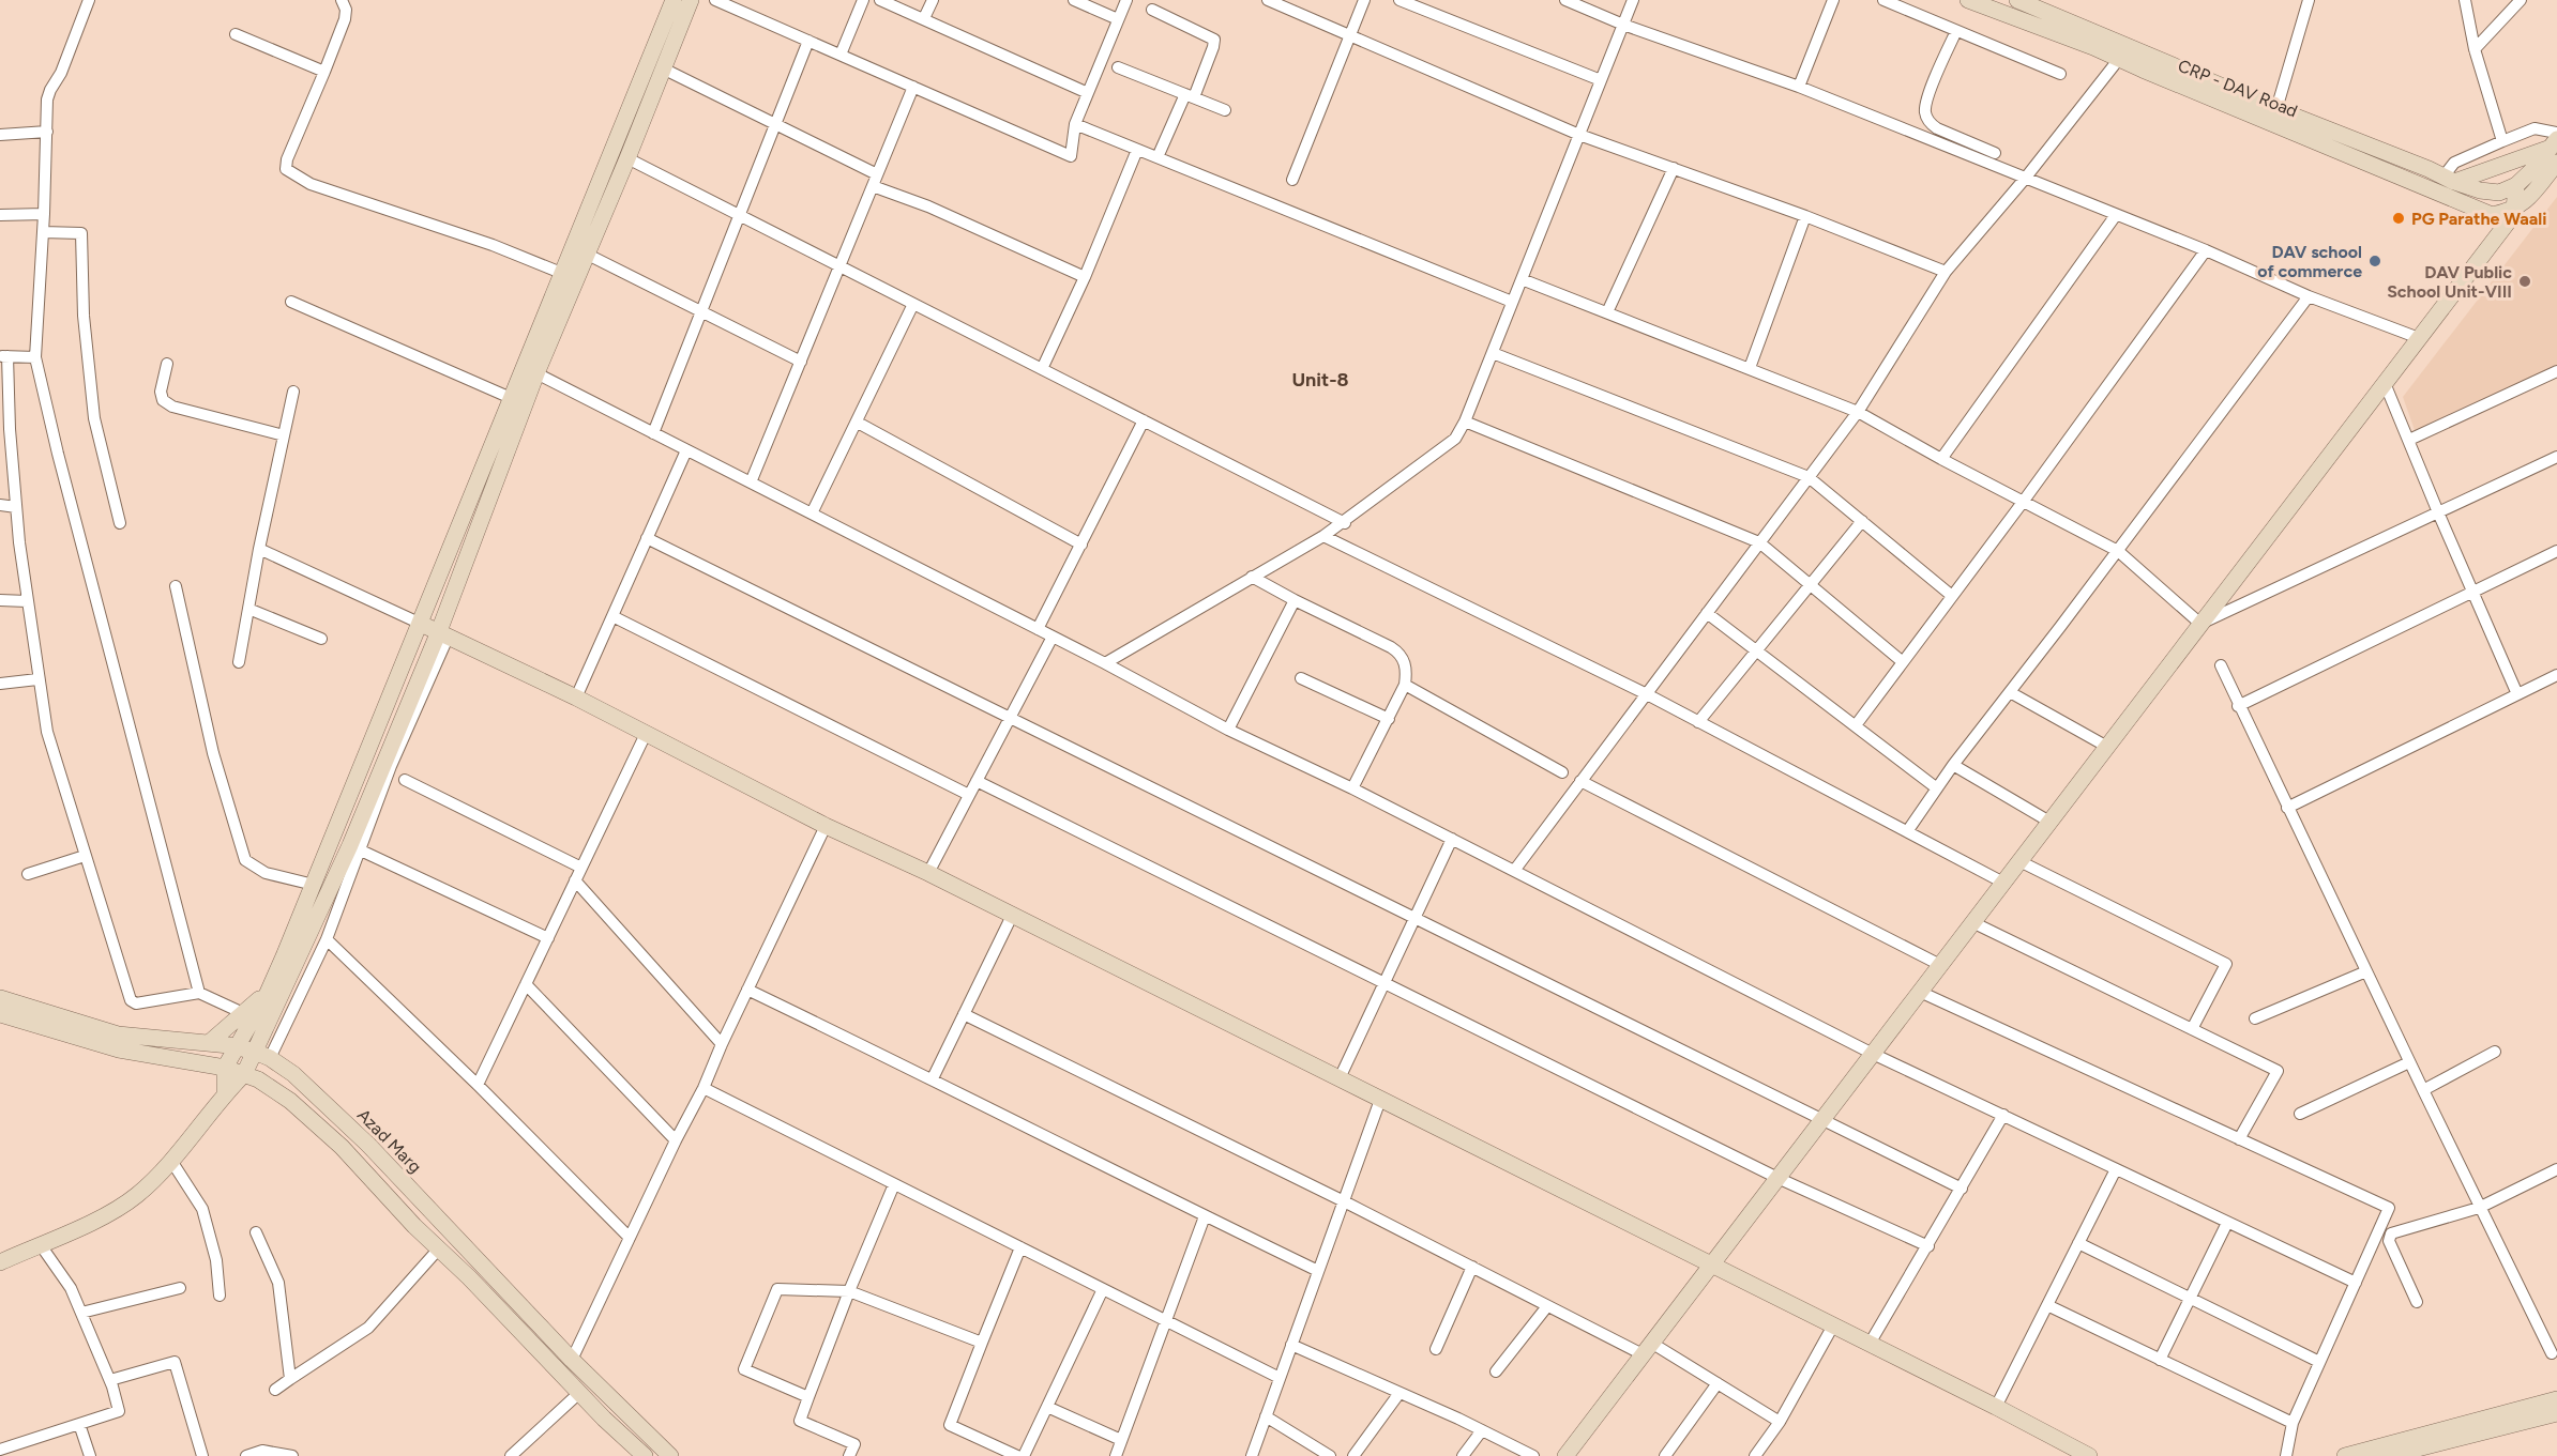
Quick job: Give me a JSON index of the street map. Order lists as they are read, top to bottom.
{
  "streets": {
    "street": ["CRP - DAV Road", "Azad Marg"]
  },
  "districts": ["Unit-8"],
  "places": ["PG Parathe Waali", "DAV school of commerce", "DAV Public School Unit-VIII"]
}
